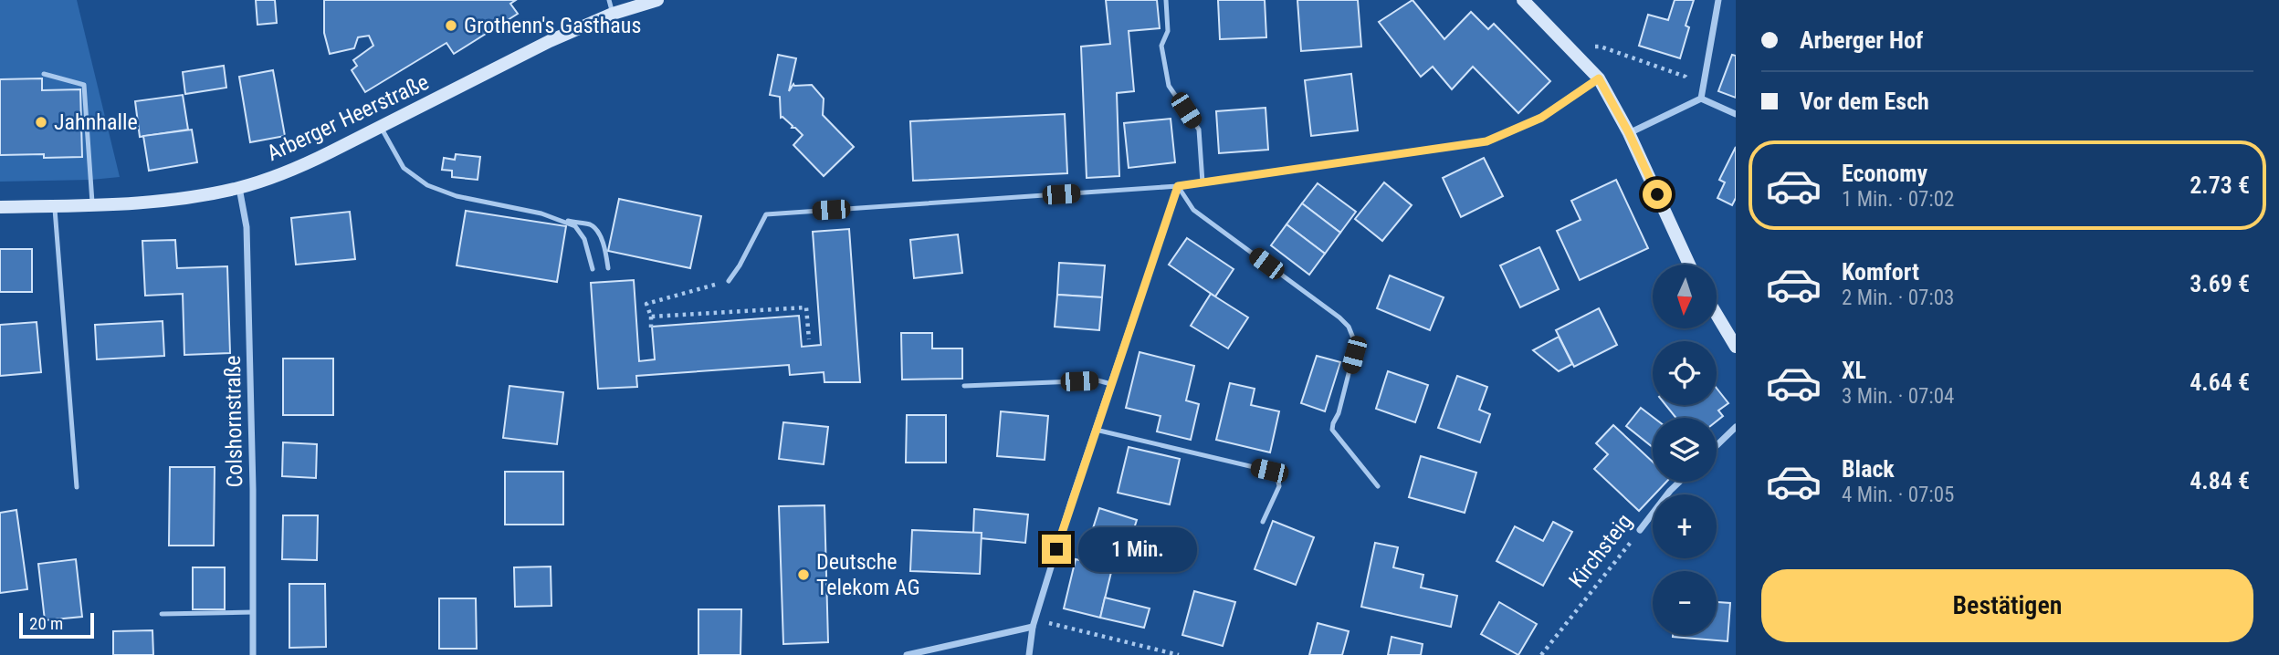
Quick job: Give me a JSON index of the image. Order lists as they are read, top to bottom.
{
  "streets": {
    "main road": ["Arberger Heerstraße"],
    "street": ["Colshornstraße", "Kirchsteig"]
  },
  "crossings": [
    ["Arberger Heerstraße", "Colshornstraße"]
  ],
  "places": ["Grothenn's Gasthaus", "Jahnhalle", "Deutsche Telekom AG"],
  "scale_bar": "20 m",
  "north": "bottom",
  "page": {
    "banner": ["Arberger Hof", "Vor dem Esch"],
    "list": [
      {
        "name": "Economy",
        "note": "1 Min. · 07:02",
        "value": "2.73 €"
      },
      {
        "name": "Komfort",
        "note": "2 Min. · 07:03",
        "value": "3.69 €"
      },
      {
        "name": "XL",
        "note": "3 Min. · 07:04",
        "value": "4.64 €"
      },
      {
        "name": "Black",
        "note": "4 Min. · 07:05",
        "value": "4.84 €"
      }
    ],
    "map_buttons": ["+", "−"],
    "bubble": "1 Min.",
    "buttons": "Bestätigen",
    "scale": "20 m"
  }
}
